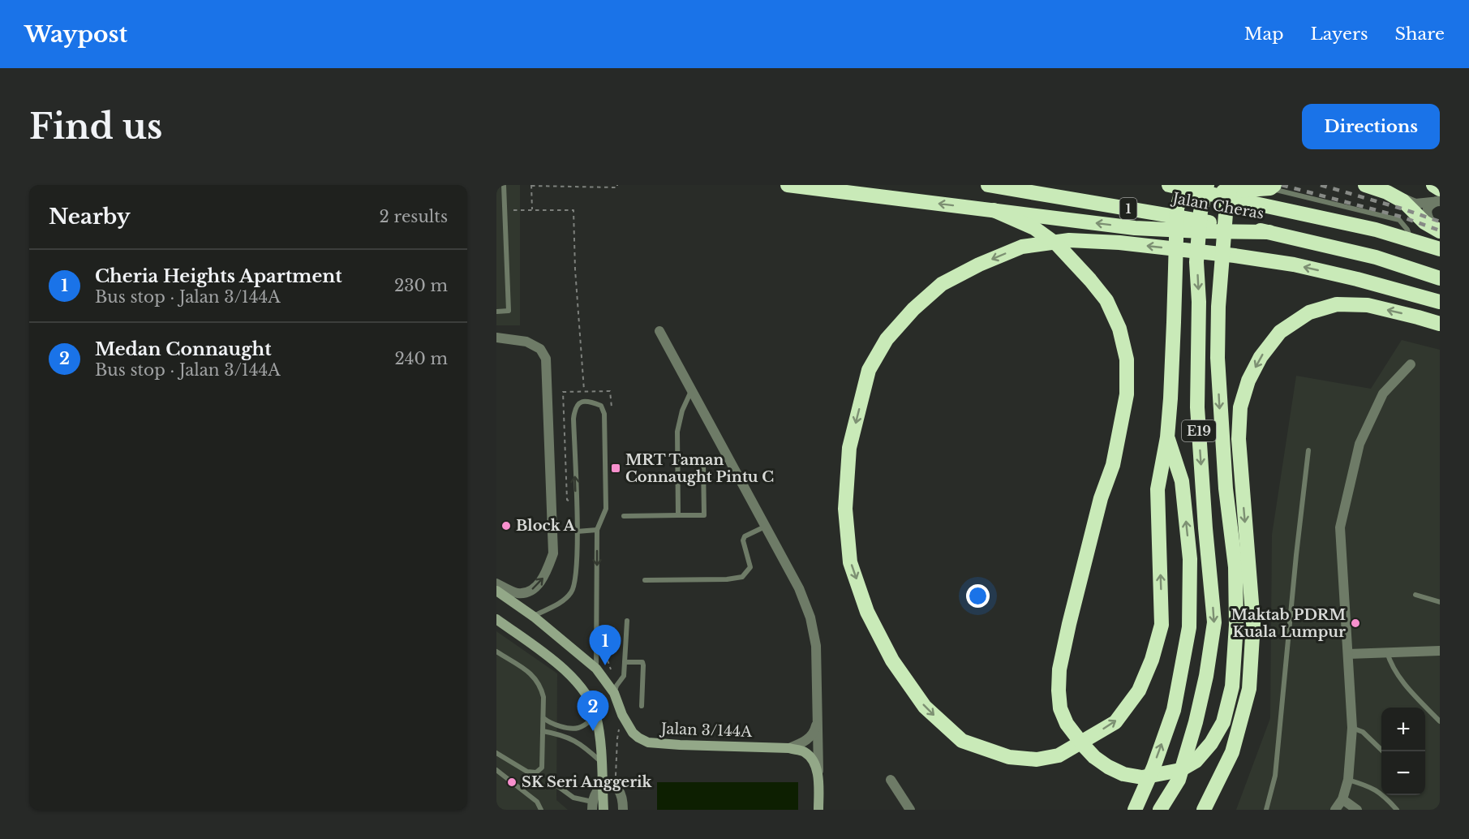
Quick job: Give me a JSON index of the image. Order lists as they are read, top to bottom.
{
  "streets": {
    "highway": ["Jalan Cheras", "1", "E19"],
    "street": ["Jalan 3/144A"]
  },
  "crossings": [
    ["Jalan Cheras", "E19"]
  ],
  "places": {
    "transit": ["MRT Taman Connaught Pintu C"],
    "other": ["Block A", "Maktab PDRM Kuala Lumpur", "SK Seri Anggerik"]
  },
  "page": {
    "header": "Waypost",
    "nav": ["Map", "Layers", "Share"],
    "buttons": "Directions",
    "title": "Find us",
    "heading": ["Nearby", "2 results"],
    "list": [
      {
        "mark": "1",
        "name": "Cheria Heights Apartment",
        "note": "Bus stop · Jalan 3/144A",
        "value": "230 m"
      },
      {
        "mark": "2",
        "name": "Medan Connaught",
        "note": "Bus stop · Jalan 3/144A",
        "value": "240 m"
      }
    ],
    "pins": ["1", "2"],
    "map_buttons": ["+", "−"]
  }
}
